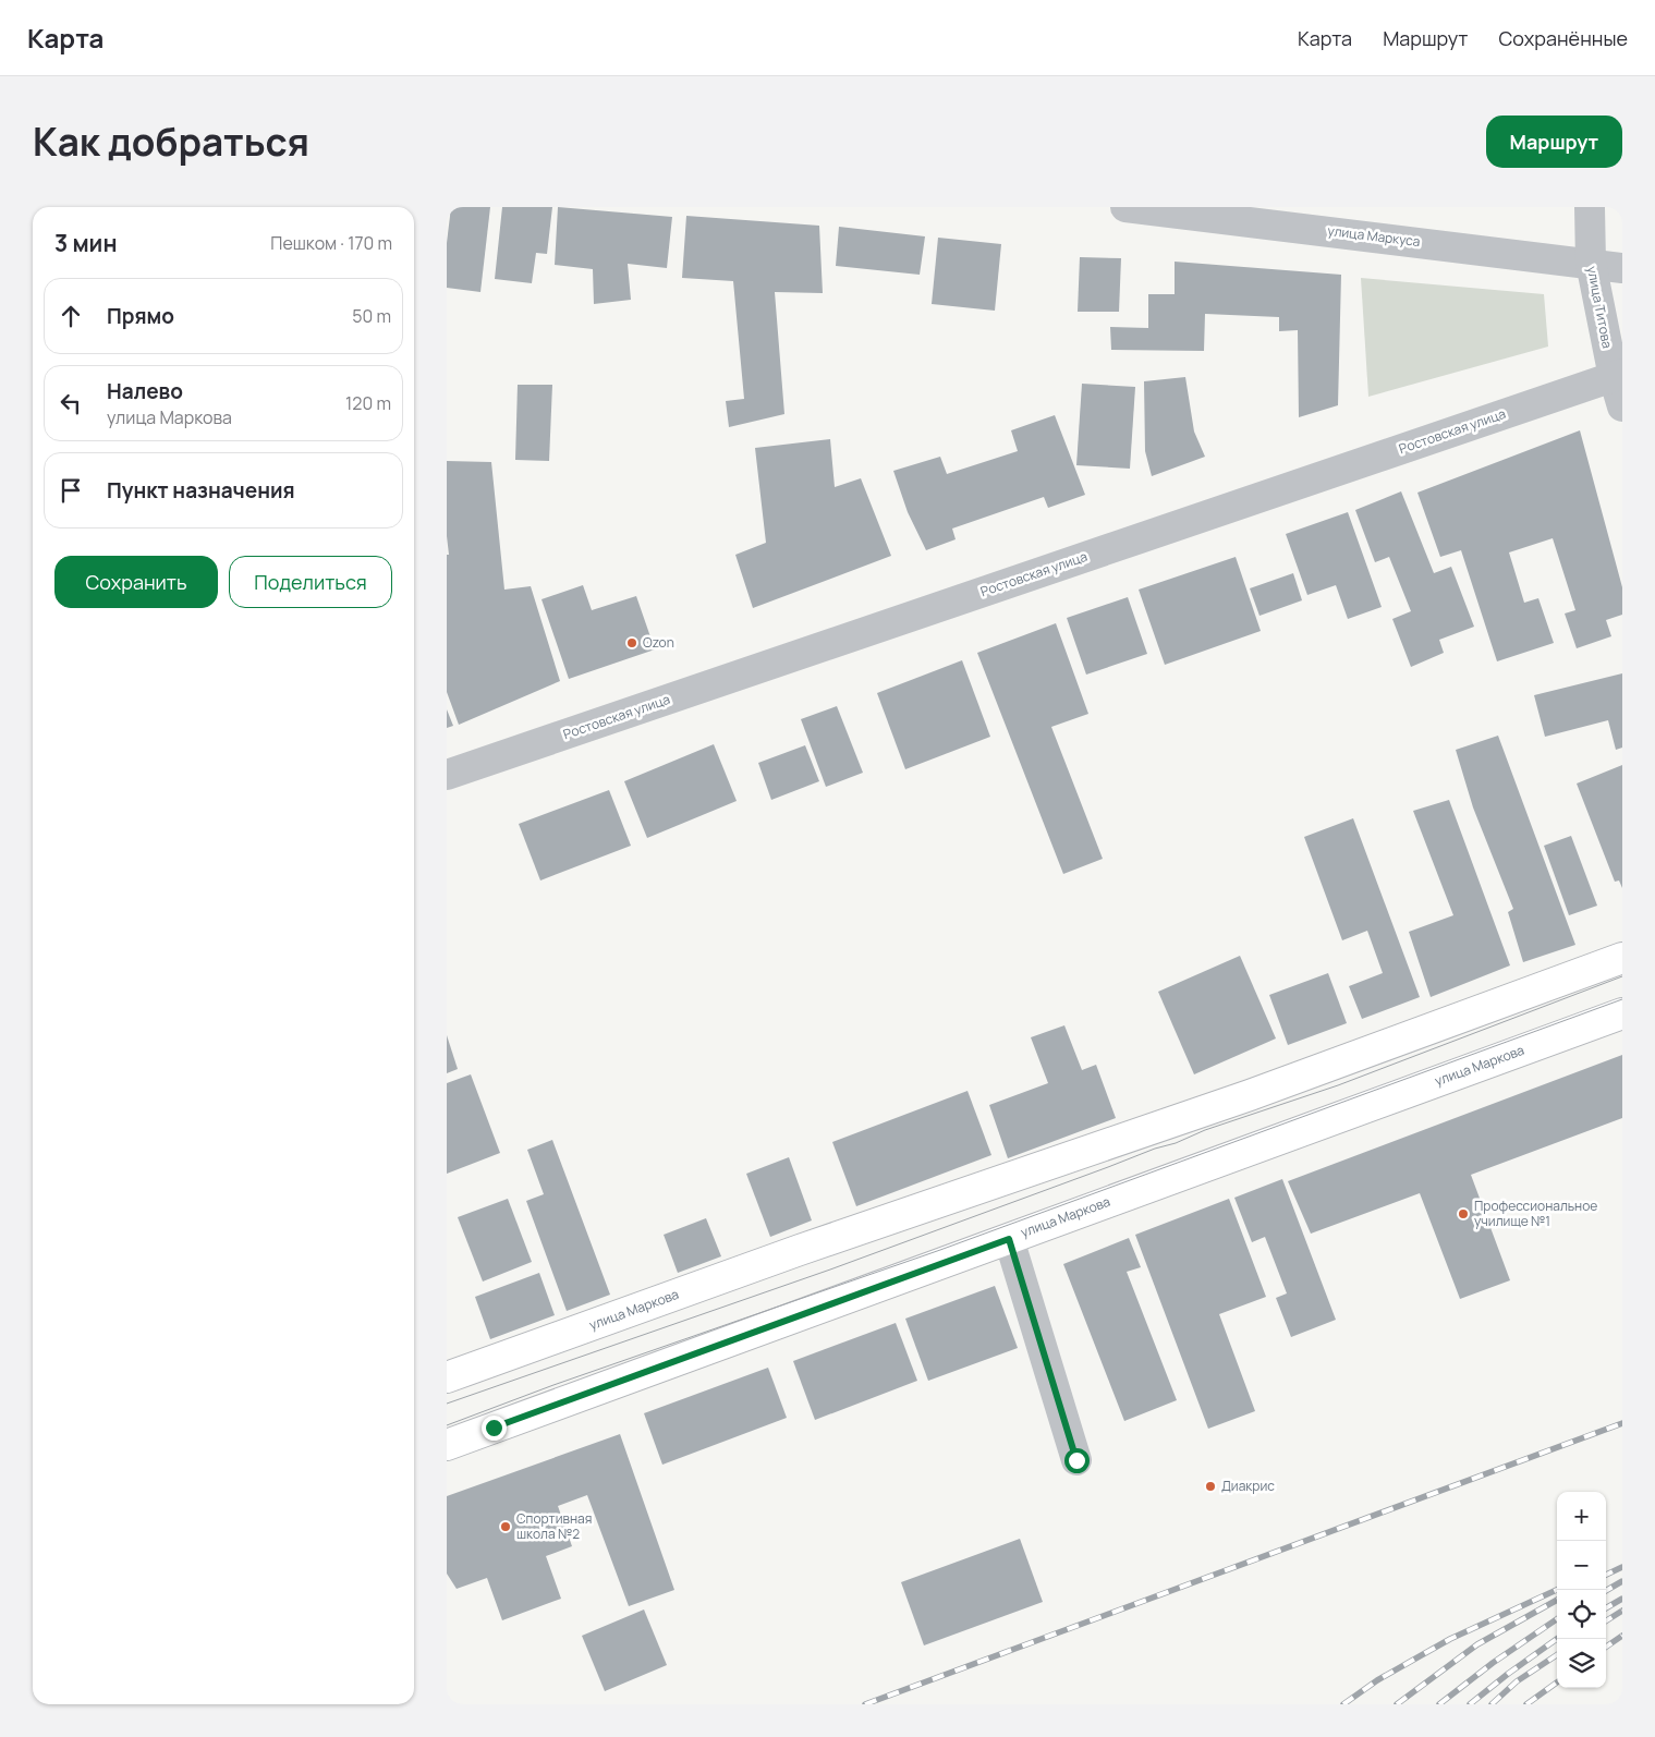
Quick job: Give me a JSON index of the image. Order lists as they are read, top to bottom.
{
  "streets": {
    "main road": ["улица Маркова"],
    "street": ["улица Маркуса", "улица Титова", "Ростовская улица"]
  },
  "crossings": [
    ["улица Маркуса", "улица Титова"],
    ["улица Титова", "Ростовская улица"]
  ],
  "places": [
    "Ozon",
    "Профессиональное училище №1",
    "Диакрис",
    "Спортивная школа №2"
  ],
  "page": {
    "header": "Карта",
    "nav": ["Карта", "Маршрут", "Сохранённые"],
    "title": "Как добраться",
    "buttons": [
      "Маршрут",
      ["Сохранить", "Поделиться"]
    ],
    "heading": ["3 мин", "Пешком · 170 m"],
    "list": [
      ["Прямо", "50 m"],
      ["Налево", "улица Маркова", "120 m"],
      "Пункт назначения"
    ],
    "map_buttons": ["+", "−"]
  }
}
